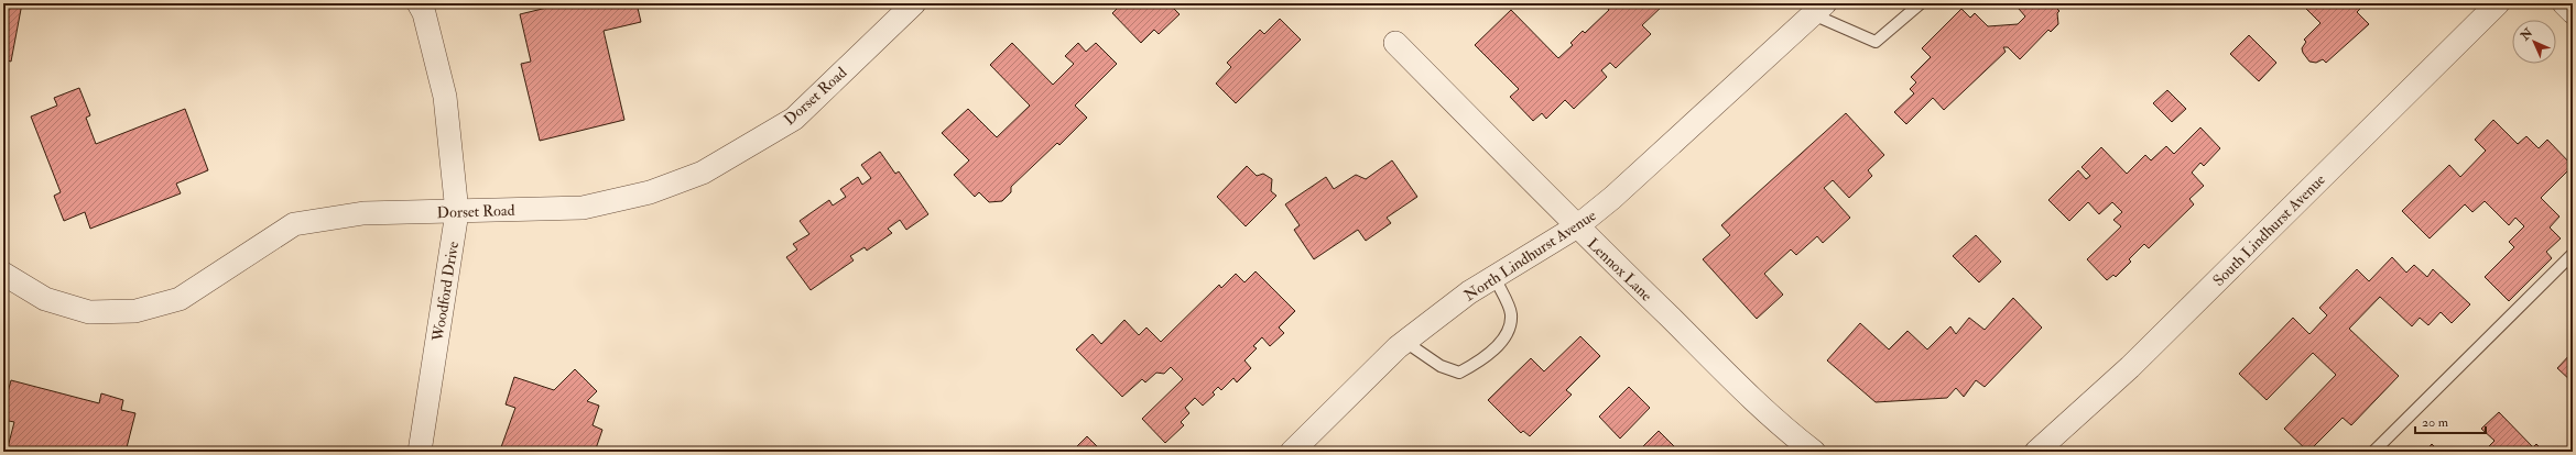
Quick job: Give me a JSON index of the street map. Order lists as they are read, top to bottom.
{
  "streets": {
    "street": [
      "Dorset Road",
      "South Lindhurst Avenue",
      "North Lindhurst Avenue",
      "Lennox Lane",
      "Woodford Drive"
    ]
  },
  "crossings": [
    ["Dorset Road", "Woodford Drive"],
    ["North Lindhurst Avenue", "Lennox Lane"]
  ],
  "scale_bar": "20 m",
  "north": "top left"
}
